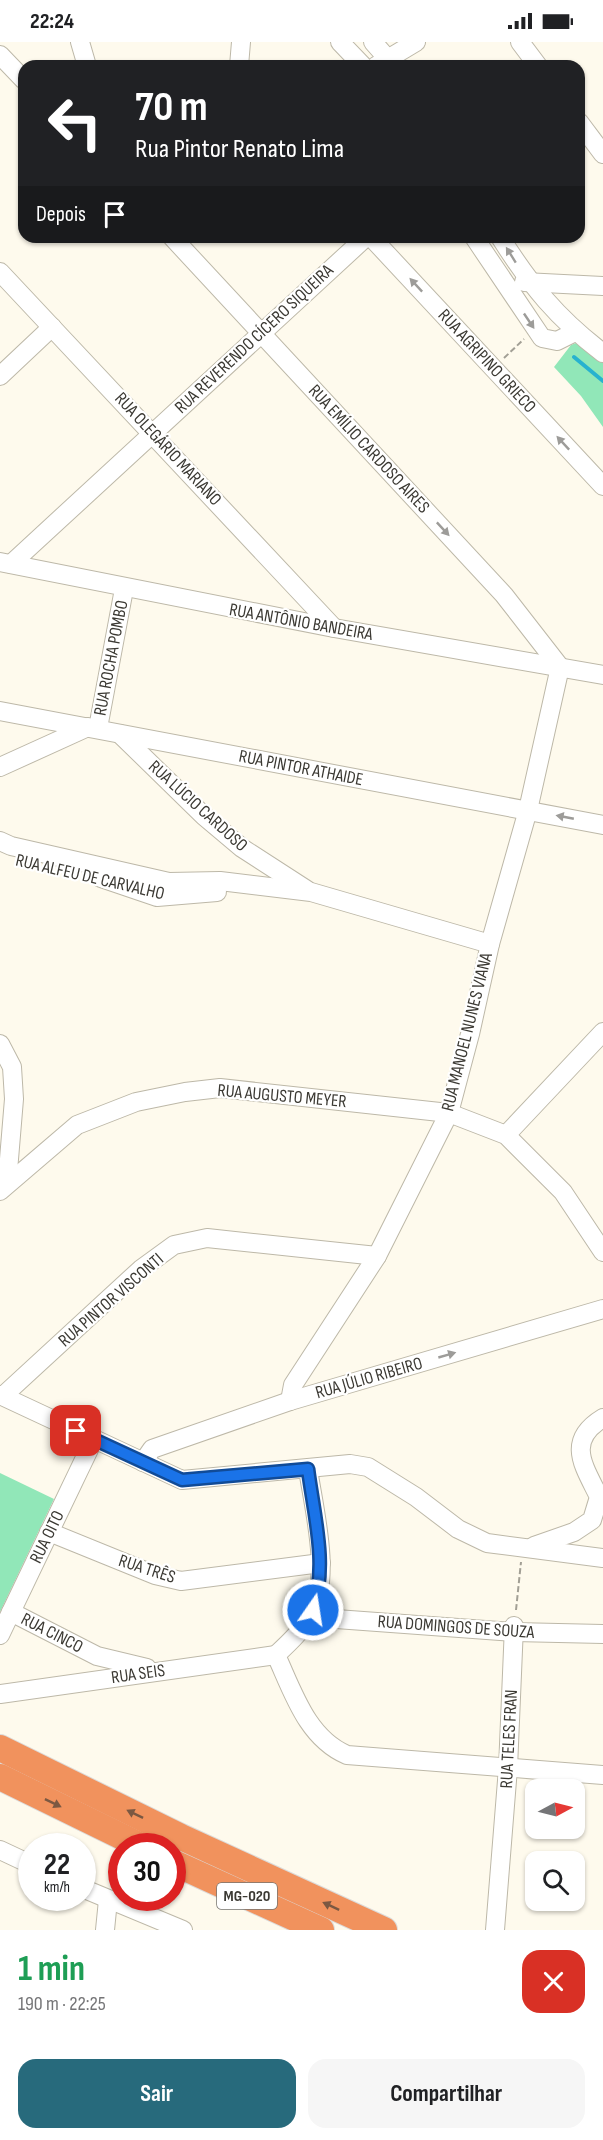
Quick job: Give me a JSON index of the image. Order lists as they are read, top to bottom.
{
  "streets": {
    "highway": ["MG-020"],
    "street": [
      "RUA REVERENDO CÍCERO SIQUEIRA",
      "RUA AGRIPINO GRIECO",
      "RUA OLEGÁRIO MARIANO",
      "RUA EMÍLIO CARDOSO AIRES",
      "RUA ANTÔNIO BANDEIRA",
      "RUA ROCHA POMBO",
      "RUA PINTOR ATHAIDE",
      "RUA LÚCIO CARDOSO",
      "RUA ALFEU DE CARVALHO",
      "RUA MANOEL NUNES VIANA",
      "RUA AUGUSTO MEYER",
      "RUA PINTOR VISCONTI",
      "RUA JÚLIO RIBEIRO",
      "RUA OITO",
      "RUA TRÊS",
      "RUA DOMINGOS DE SOUZA",
      "RUA CINCO",
      "RUA SEIS",
      "RUA TELES FRAN"
    ]
  },
  "crossings": [
    ["RUA REVERENDO CÍCERO SIQUEIRA", "RUA OLEGÁRIO MARIANO"],
    ["RUA REVERENDO CÍCERO SIQUEIRA", "RUA EMÍLIO CARDOSO AIRES"],
    ["RUA REVERENDO CÍCERO SIQUEIRA", "RUA ANTÔNIO BANDEIRA"],
    ["RUA OLEGÁRIO MARIANO", "RUA ANTÔNIO BANDEIRA"],
    ["RUA EMÍLIO CARDOSO AIRES", "RUA ANTÔNIO BANDEIRA"],
    ["RUA EMÍLIO CARDOSO AIRES", "RUA MANOEL NUNES VIANA"],
    ["RUA ANTÔNIO BANDEIRA", "RUA ROCHA POMBO"],
    ["RUA ANTÔNIO BANDEIRA", "RUA MANOEL NUNES VIANA"],
    ["RUA ROCHA POMBO", "RUA PINTOR ATHAIDE"],
    ["RUA PINTOR ATHAIDE", "RUA LÚCIO CARDOSO"],
    ["RUA PINTOR ATHAIDE", "RUA MANOEL NUNES VIANA"],
    ["RUA LÚCIO CARDOSO", "RUA ALFEU DE CARVALHO"],
    ["RUA ALFEU DE CARVALHO", "RUA MANOEL NUNES VIANA"],
    ["RUA MANOEL NUNES VIANA", "RUA AUGUSTO MEYER"],
    ["RUA MANOEL NUNES VIANA", "RUA PINTOR VISCONTI"],
    ["RUA MANOEL NUNES VIANA", "RUA JÚLIO RIBEIRO"],
    ["RUA OITO", "RUA TRÊS"],
    ["RUA OITO", "RUA CINCO"],
    ["RUA DOMINGOS DE SOUZA", "RUA TELES FRAN"],
    ["RUA CINCO", "RUA SEIS"]
  ],
  "one_way": ["RUA EMÍLIO CARDOSO AIRES", "RUA JÚLIO RIBEIRO"],
  "north": "right",
  "page": {
    "status": "22:24",
    "turn": ["70 m", "Rua Pintor Renato Lima"],
    "then": "Depois",
    "speed": "22 km/h",
    "limit": "30",
    "heading": ["1 min", "190 m · 22:25"],
    "buttons": ["Sair", "Compartilhar"]
  }
}
